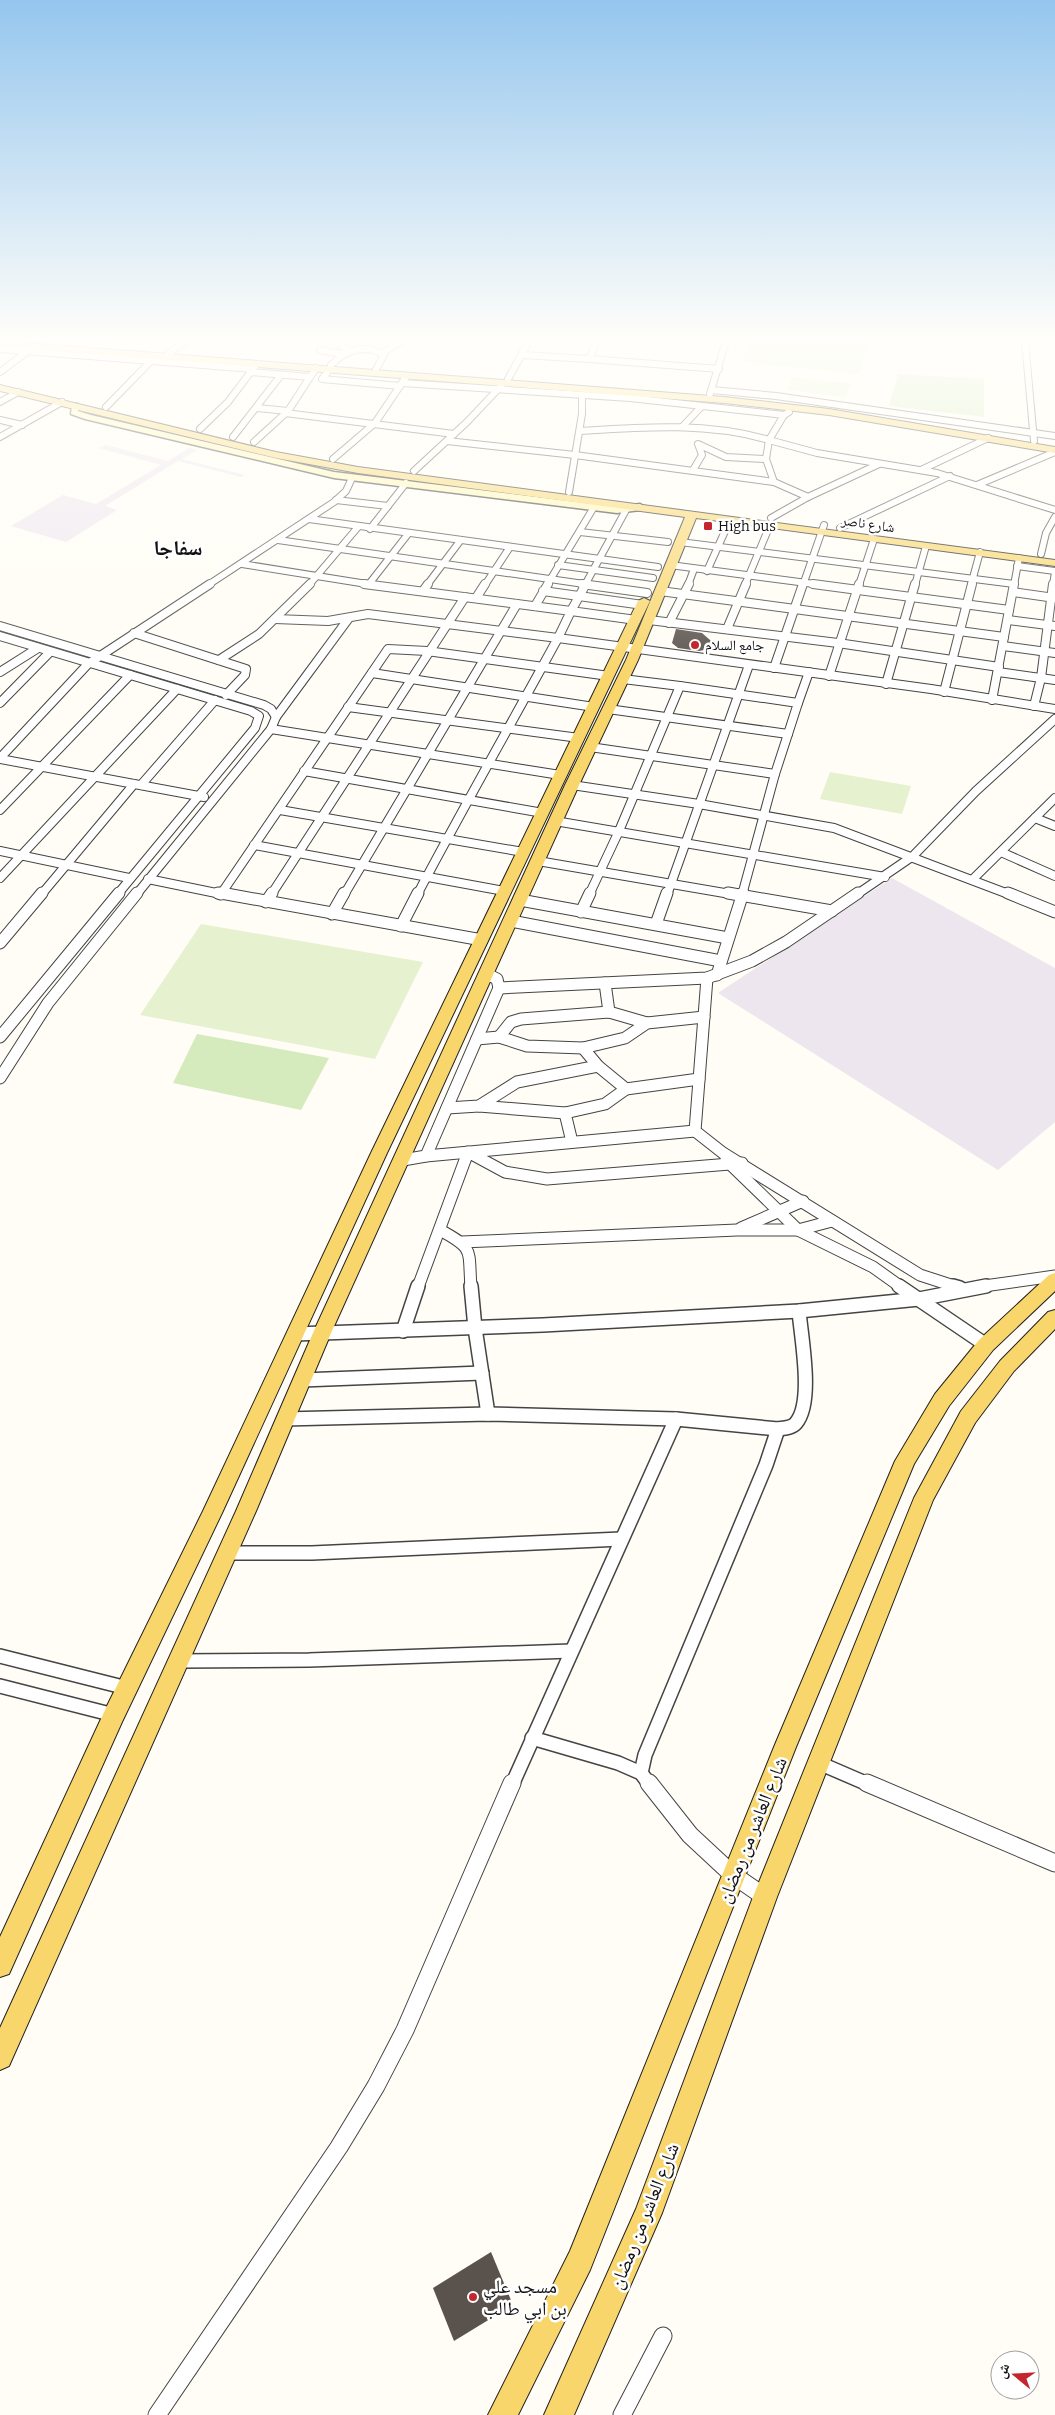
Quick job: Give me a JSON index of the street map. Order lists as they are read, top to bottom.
{
  "streets": {
    "main road": ["شارع ناصر", "شارع العاشر من رمضان"]
  },
  "districts": ["سفاجا"],
  "places": {
    "transit": ["High bus"],
    "other": ["جامع السلام", "مسجد علي بن ابي طالب"]
  },
  "north": "left"
}
